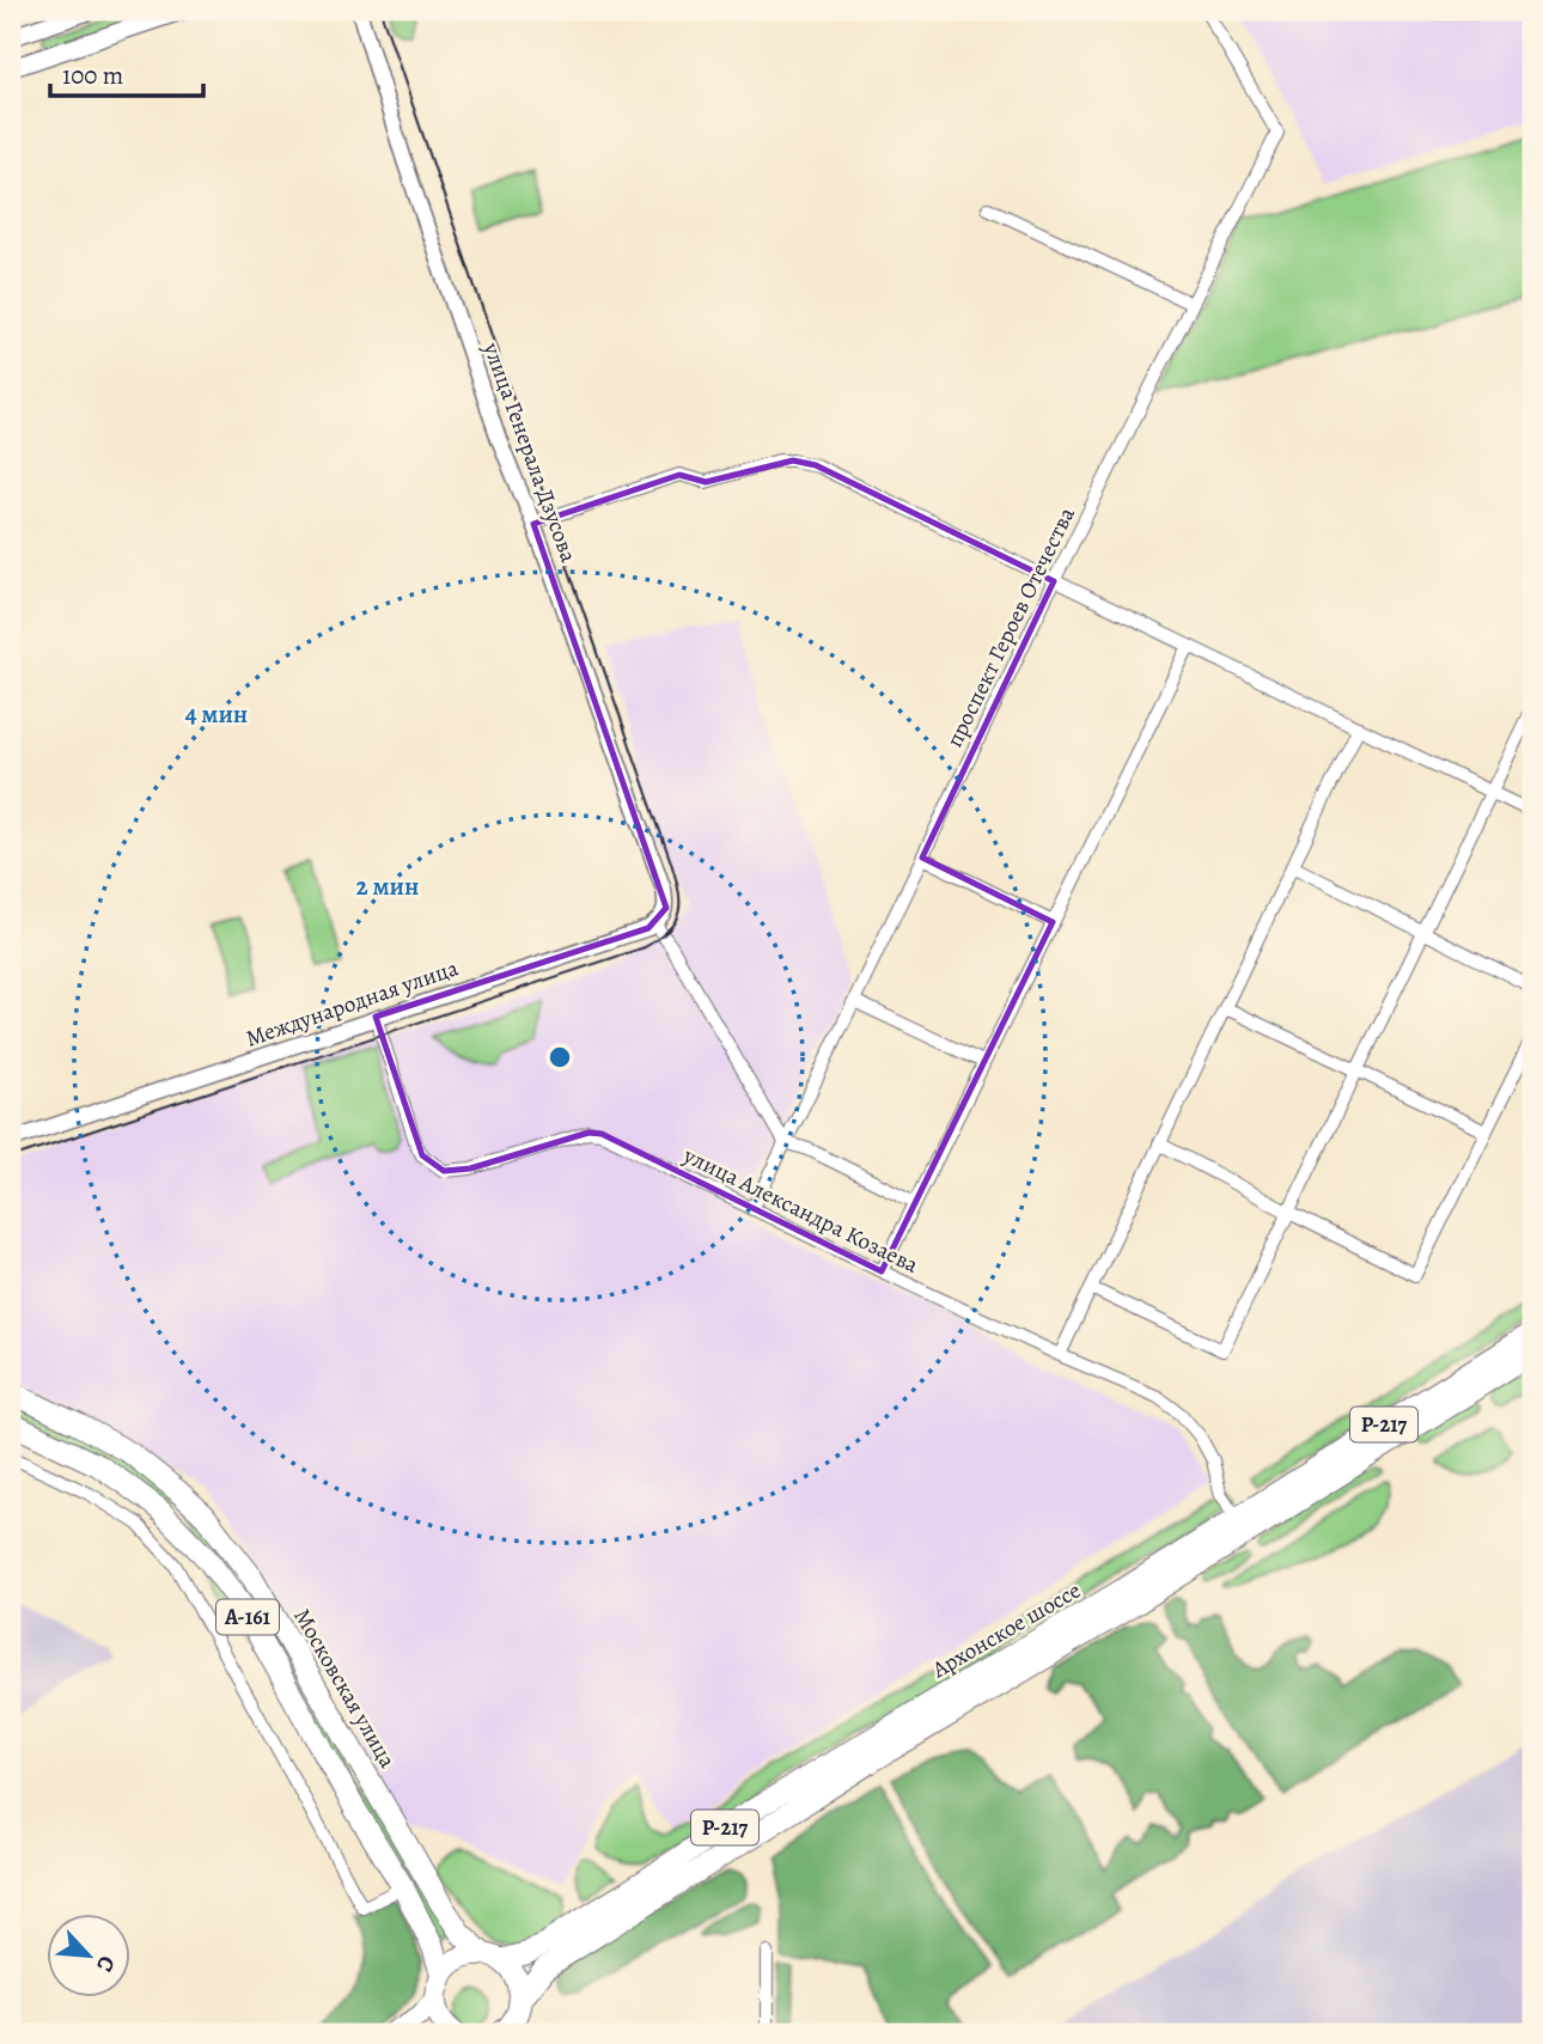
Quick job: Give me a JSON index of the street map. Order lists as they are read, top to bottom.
{
  "streets": {
    "highway": [
      "Р-217",
      "А-161",
      "Архонское шоссе",
      "Московская улица"
    ],
    "street": [
      "улица Генерала Дзусова",
      "проспект Героев Отечества",
      "Международная улица",
      "улица Александра Козаева"
    ]
  },
  "crossings": [
    ["улица Генерала Дзусова", "Международная улица"],
    ["проспект Героев Отечества", "улица Александра Козаева"],
    ["Международная улица", "улица Александра Козаева"],
    ["улица Александра Козаева", "Архонское шоссе"],
    ["А-161", "Архонское шоссе"],
    ["Архонское шоссе", "Московская улица"]
  ],
  "scale_bar": "100 m",
  "north": "bottom right",
  "rings": ["4 мин", "2 мин"]
}
